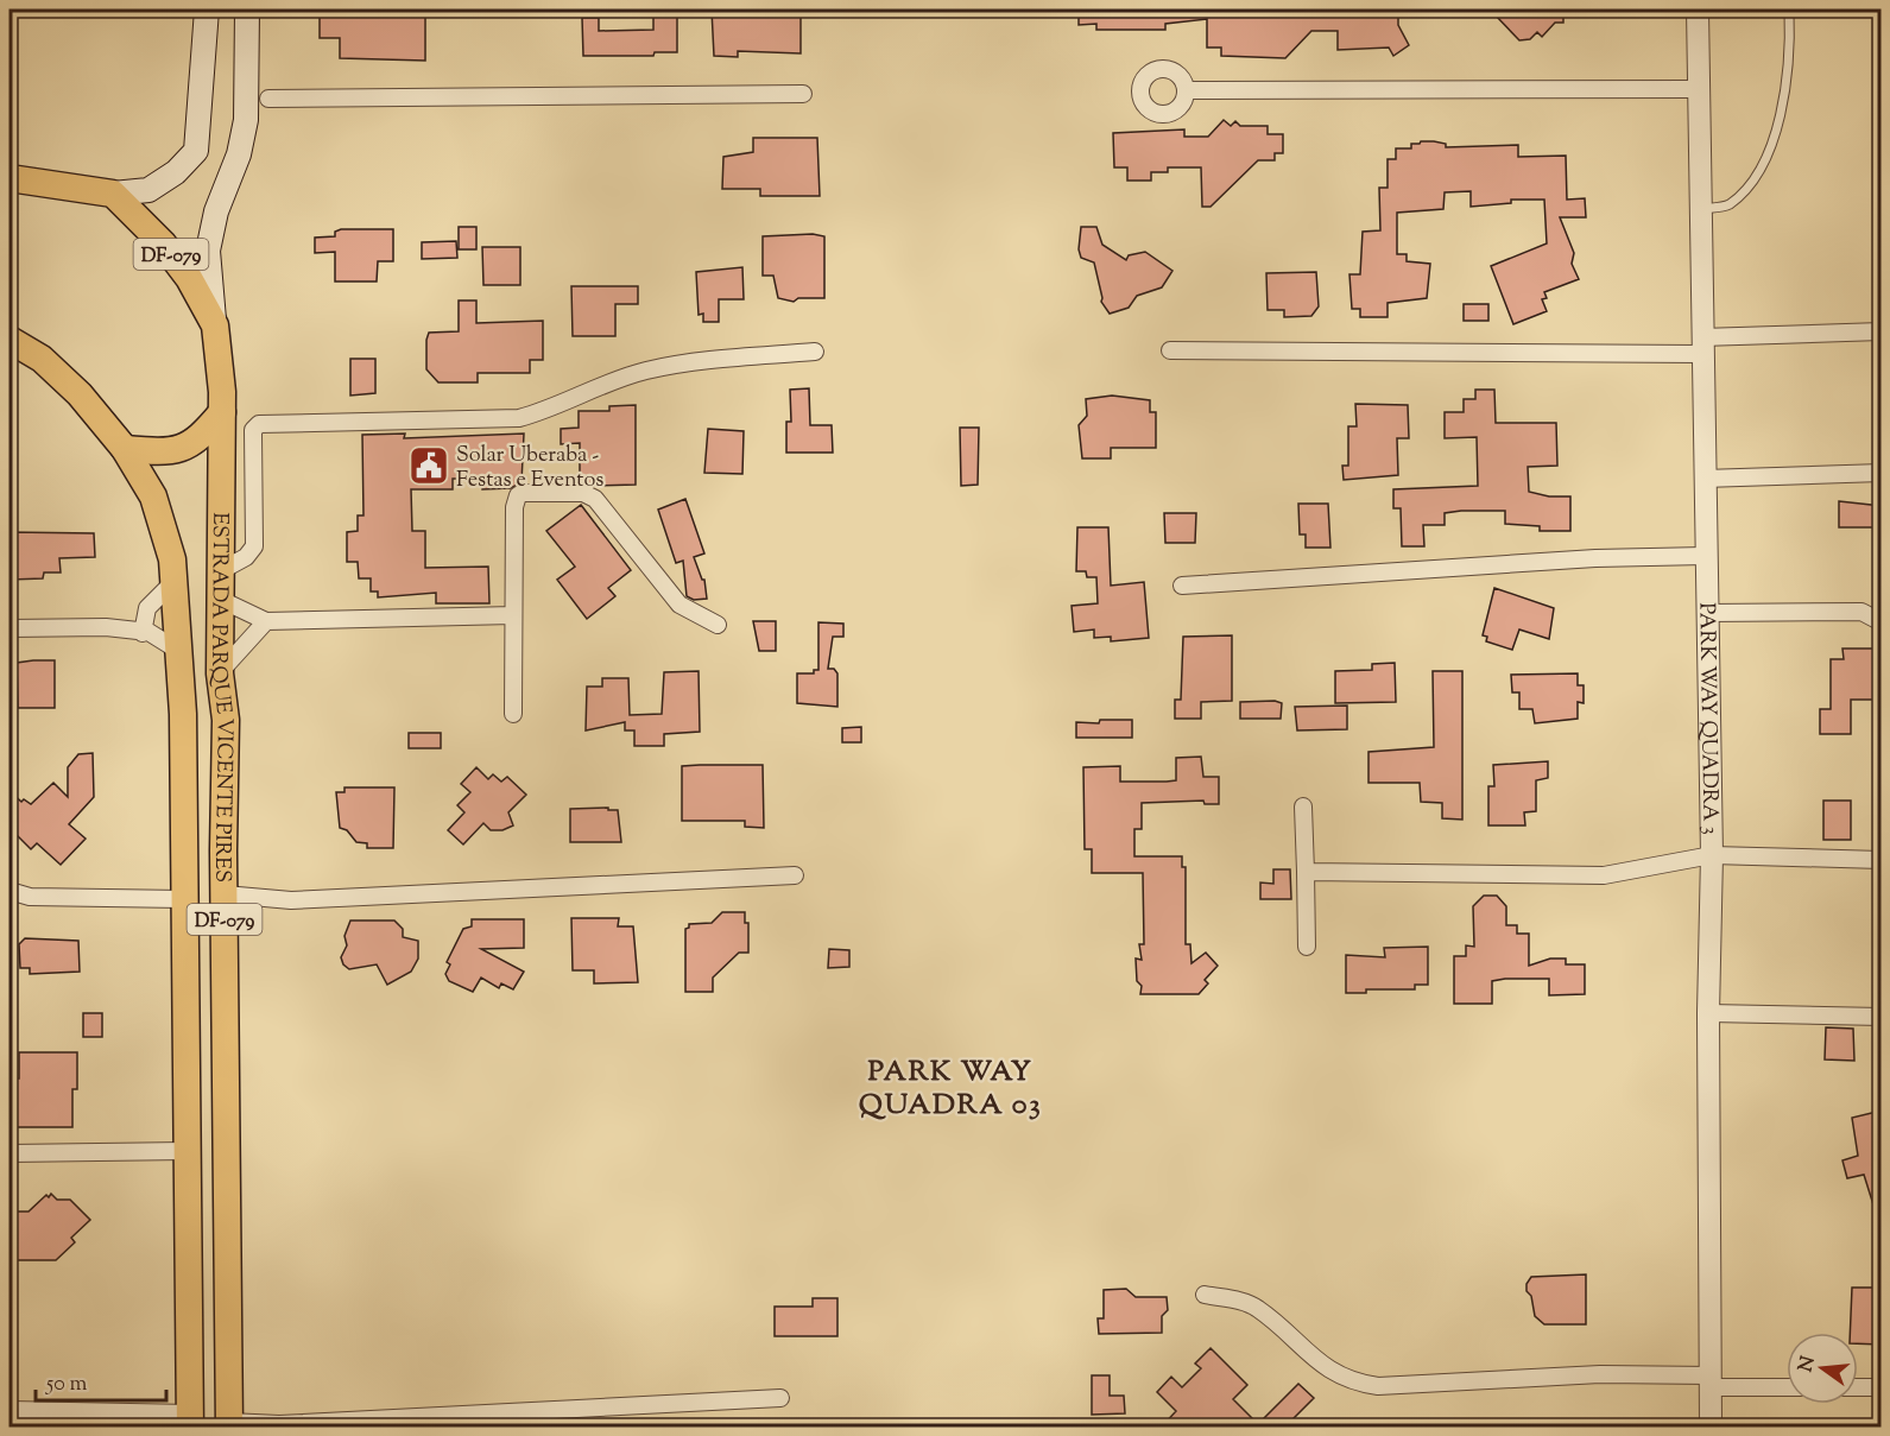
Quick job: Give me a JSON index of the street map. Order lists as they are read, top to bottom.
{
  "streets": {
    "main road": ["DF-079", "ESTRADA PARQUE VICENTE PIRES"],
    "street": ["PARK WAY QUADRA 3"]
  },
  "districts": ["PARK WAY QUADRA 03"],
  "places": {
    "public building": ["Solar Uberaba - Festas e Eventos"]
  },
  "scale_bar": "50 m",
  "north": "left"
}
